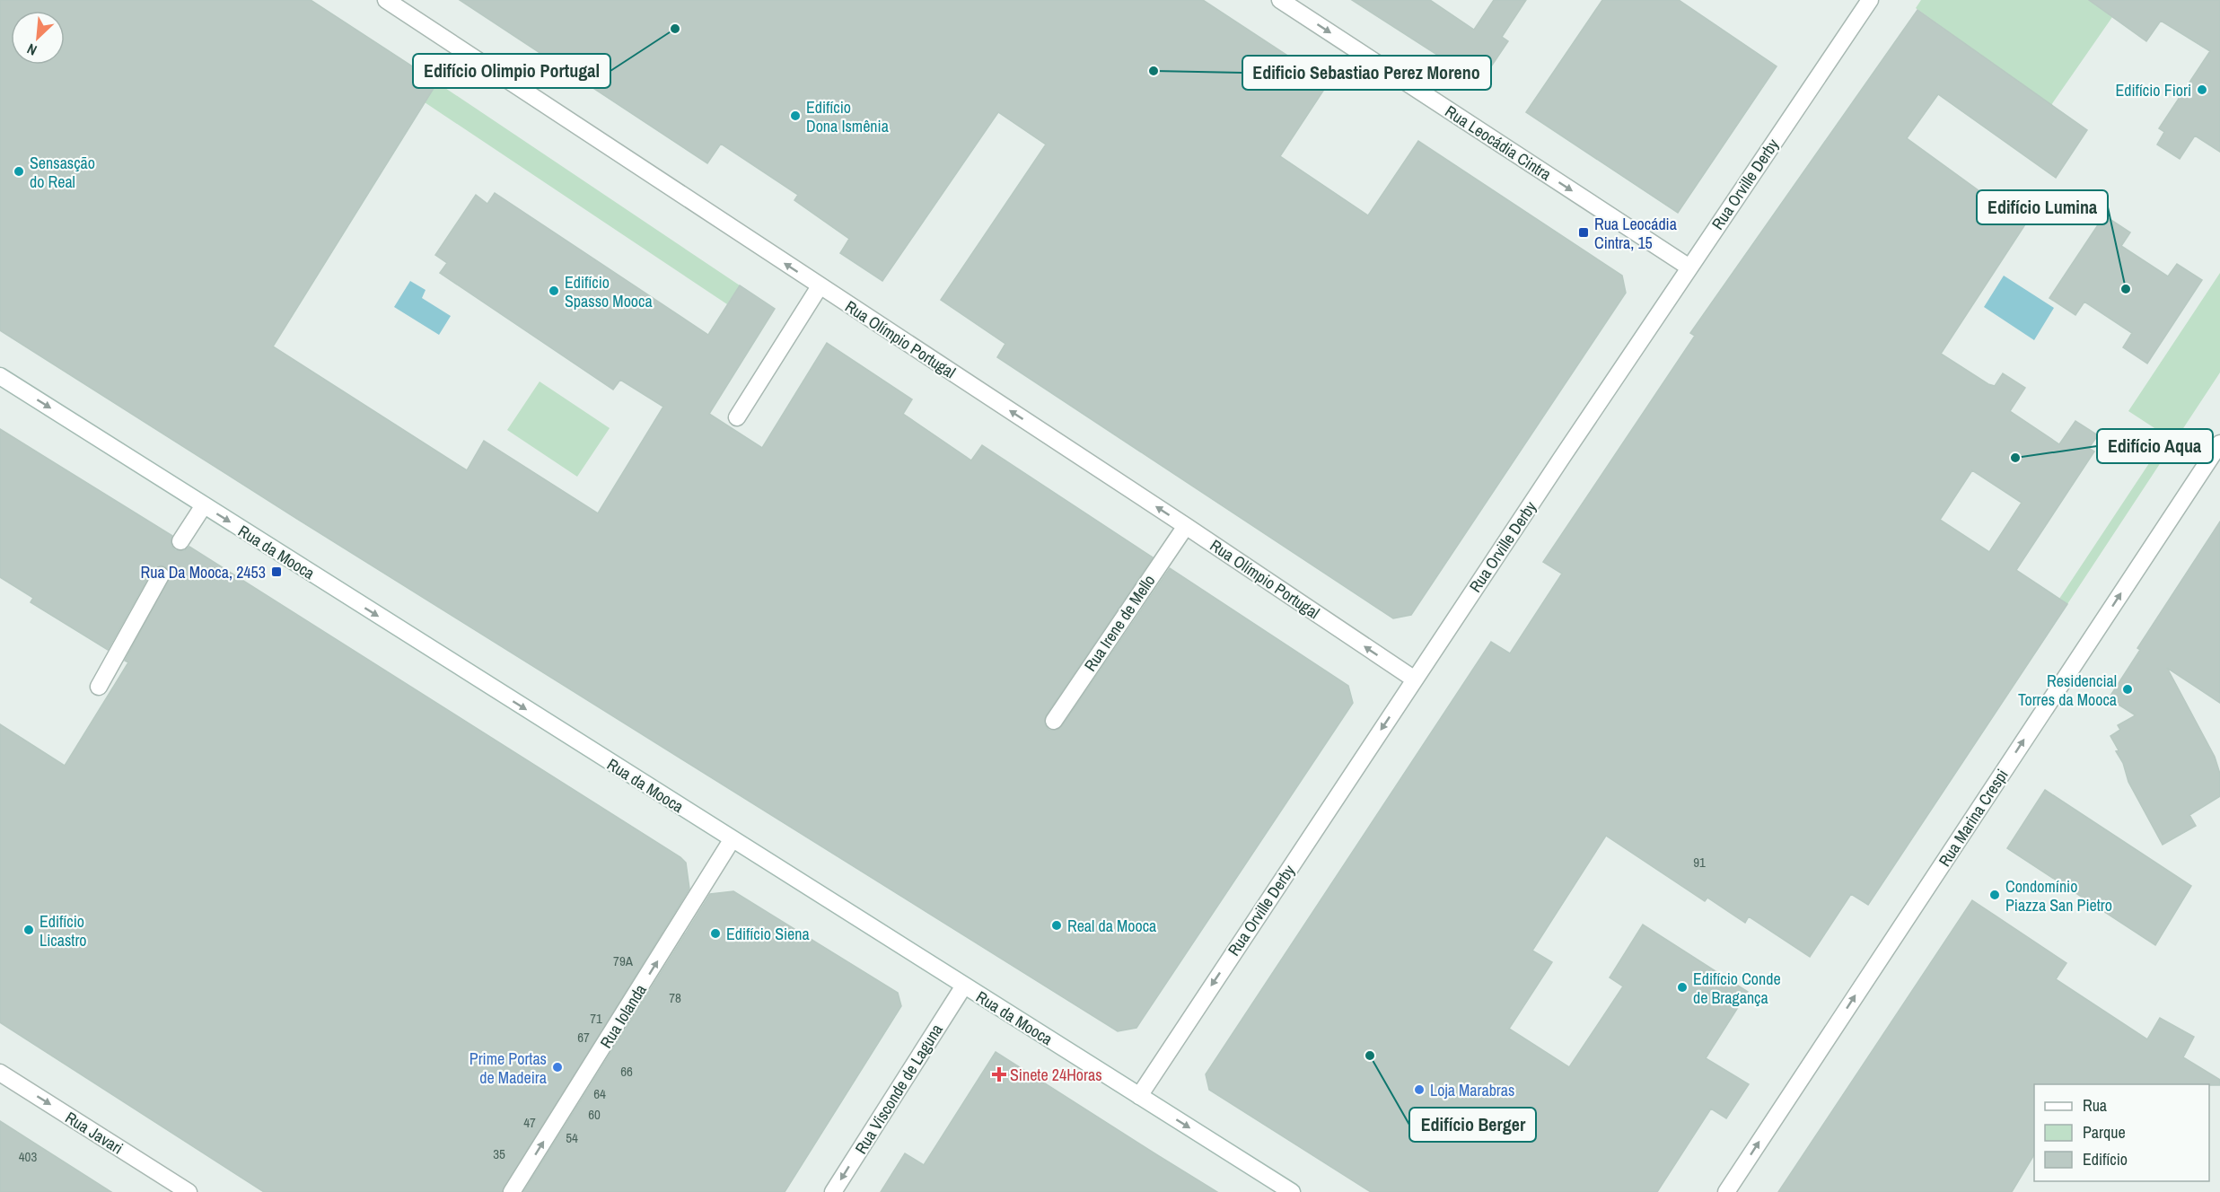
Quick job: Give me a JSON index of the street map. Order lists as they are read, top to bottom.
{
  "streets": {
    "street": [
      "Rua Leocádia Cintra",
      "Rua Orville Derby",
      "Rua Olímpio Portugal",
      "Rua da Mooca",
      "Rua Irene de Mello",
      "Rua Marina Crespi",
      "Rua Iolanda",
      "Rua Visconde de Laguna",
      "Rua Javari"
    ]
  },
  "crossings": [
    ["Rua Leocádia Cintra", "Rua Orville Derby"],
    ["Rua Orville Derby", "Rua Olímpio Portugal"],
    ["Rua Orville Derby", "Rua da Mooca"],
    ["Rua Olímpio Portugal", "Rua Irene de Mello"],
    ["Rua da Mooca", "Rua Iolanda"],
    ["Rua da Mooca", "Rua Visconde de Laguna"]
  ],
  "one_way": [
    "Rua Leocádia Cintra",
    "Rua Orville Derby",
    "Rua Olímpio Portugal",
    "Rua da Mooca",
    "Rua Marina Crespi",
    "Rua Iolanda",
    "Rua Visconde de Laguna",
    "Rua Javari"
  ],
  "places": {
    "other": [
      "Edifício Olimpio Portugal",
      "Edificio Sebastiao Perez Moreno",
      "Edifício Fiori",
      "Edifício Dona Ismênia",
      "Sensasção do Real",
      "Edifício Lumina",
      "Edifício Spasso Mooca",
      "Edifício Aqua",
      "Residencial Torres da Mooca",
      "Condomínio Piazza San Pietro",
      "Real da Mooca",
      "Edifício Licastro",
      "Edifício Siena",
      "Edifício Conde de Bragança",
      "Edifício Berger",
      "Prime Portas de Madeira",
      "Loja Marabras"
    ],
    "transit": ["Rua Leocádia Cintra, 15", "Rua Da Mooca, 2453"],
    "health": ["Sinete 24Horas"]
  },
  "house_numbers": [
    "91",
    "79A",
    "78",
    "71",
    "67",
    "66",
    "64",
    "60",
    "47",
    "54",
    "35",
    "403"
  ],
  "legend": ["Rua", "Parque", "Edifício"],
  "north": "bottom left"
}
